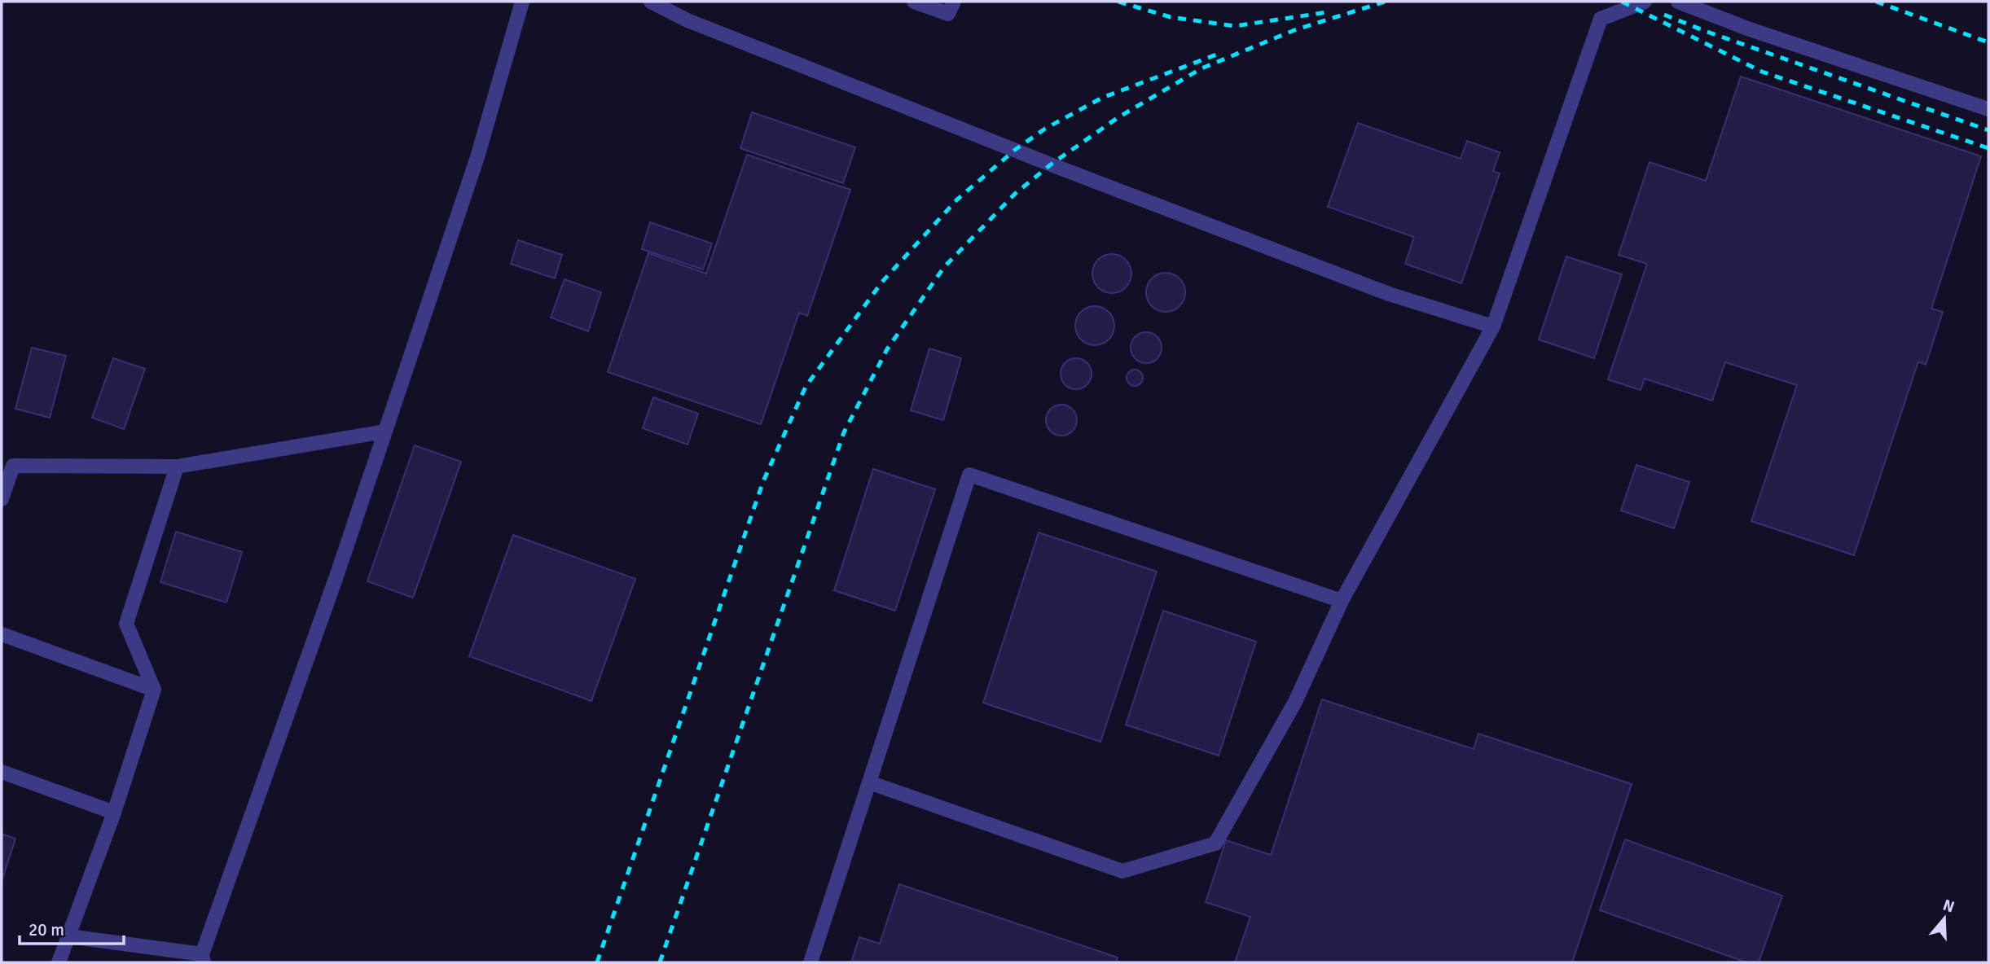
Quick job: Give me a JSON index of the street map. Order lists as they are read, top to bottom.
{
  "scale_bar": "20 m",
  "north": "top"
}
